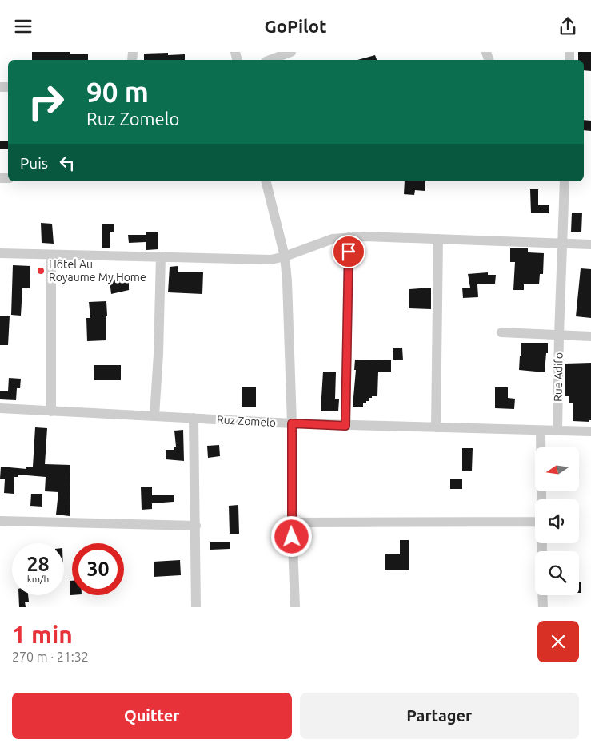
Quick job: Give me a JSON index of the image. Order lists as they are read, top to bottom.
{
  "streets": {
    "street": ["Rue Adifo", "Ruz Zomelo"]
  },
  "places": ["Hôtel Au Royaume My Home"],
  "north": "left",
  "page": {
    "header": "GoPilot",
    "turn": ["90 m", "Ruz Zomelo"],
    "then": "Puis",
    "speed": "28 km/h",
    "limit": "30",
    "heading": ["1 min", "270 m · 21:32"],
    "buttons": ["Quitter", "Partager"]
  }
}
